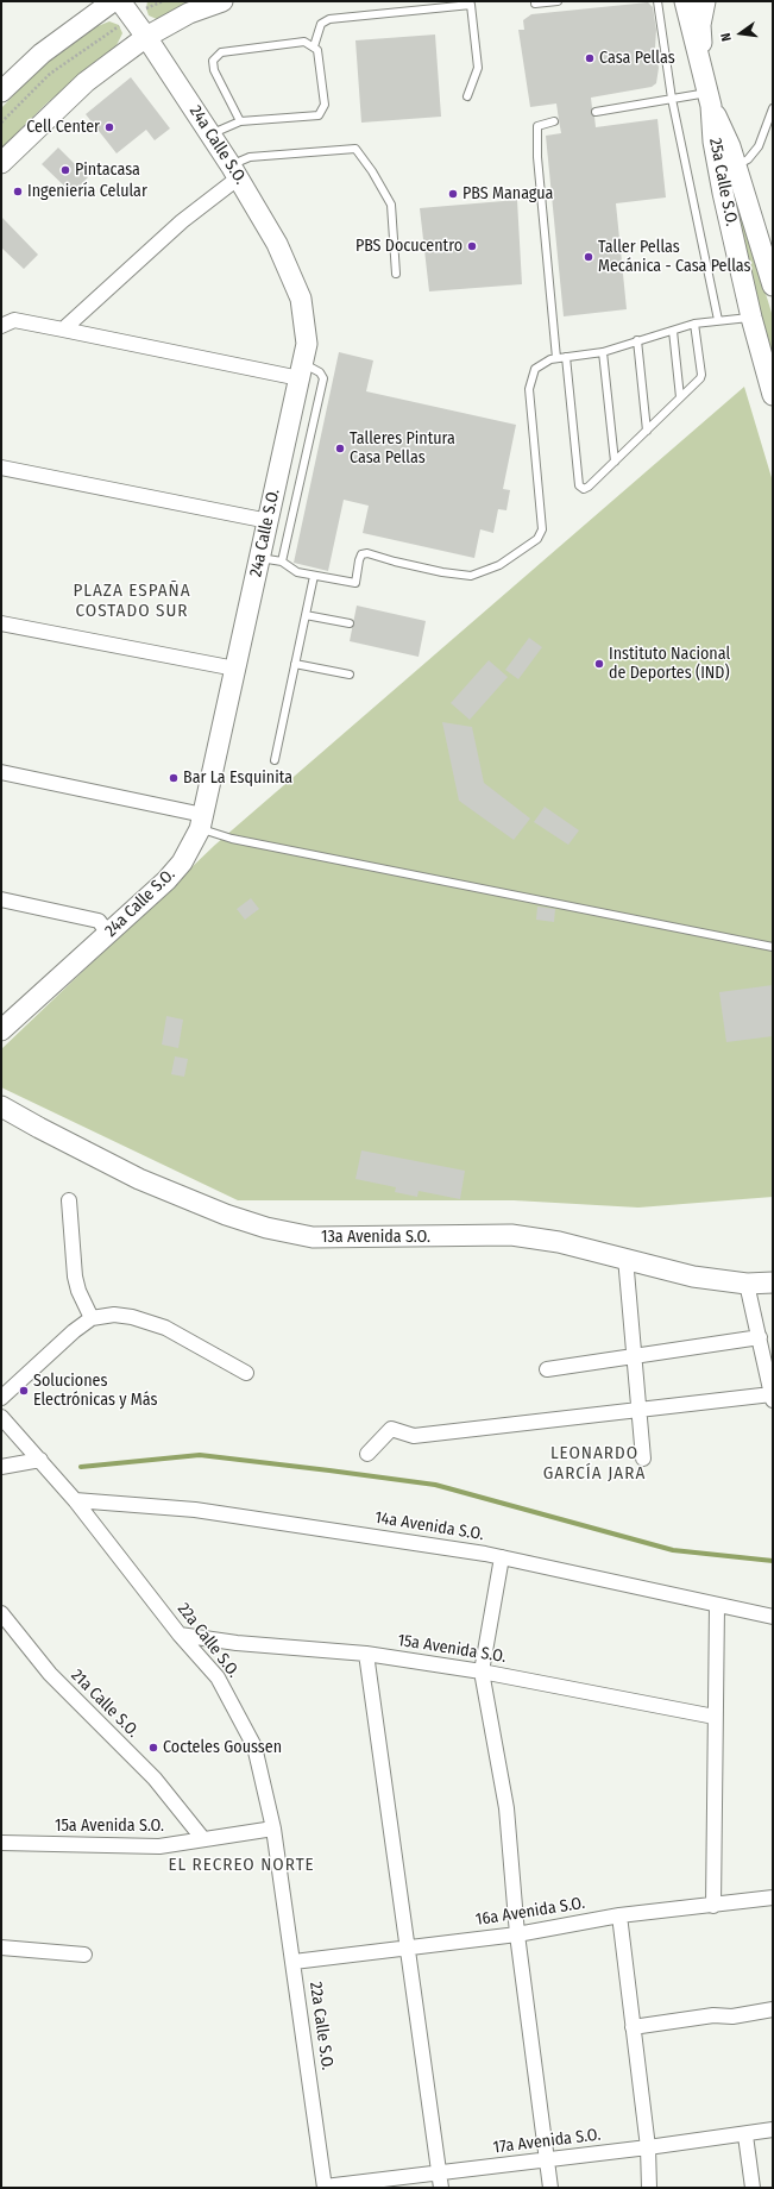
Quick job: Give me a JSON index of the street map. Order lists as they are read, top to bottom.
{
  "streets": {
    "street": [
      "24a Calle S.O.",
      "25a Calle S.O.",
      "13a Avenida S.O.",
      "14a Avenida S.O.",
      "22a Calle S.O.",
      "15a Avenida S.O.",
      "21a Calle S.O.",
      "16a Avenida S.O.",
      "17a Avenida S.O."
    ]
  },
  "crossings": [
    ["14a Avenida S.O.", "22a Calle S.O."],
    ["22a Calle S.O.", "15a Avenida S.O."],
    ["22a Calle S.O.", "16a Avenida S.O."],
    ["22a Calle S.O.", "17a Avenida S.O."],
    ["15a Avenida S.O.", "21a Calle S.O."]
  ],
  "districts": ["PLAZA ESPAÑA COSTADO SUR", "LEONARDO GARCÍA JARA", "EL RECREO NORTE"],
  "places": [
    "Casa Pellas",
    "Cell Center",
    "Pintacasa",
    "Ingeniería Celular",
    "PBS Managua",
    "PBS Docucentro",
    "Taller Pellas Mecánica - Casa Pellas",
    "Talleres Pintura Casa Pellas",
    "Instituto Nacional de Deportes (IND)",
    "Bar La Esquinita",
    "Soluciones Electrónicas y Más",
    "Cocteles Goussen"
  ],
  "north": "left"
}
